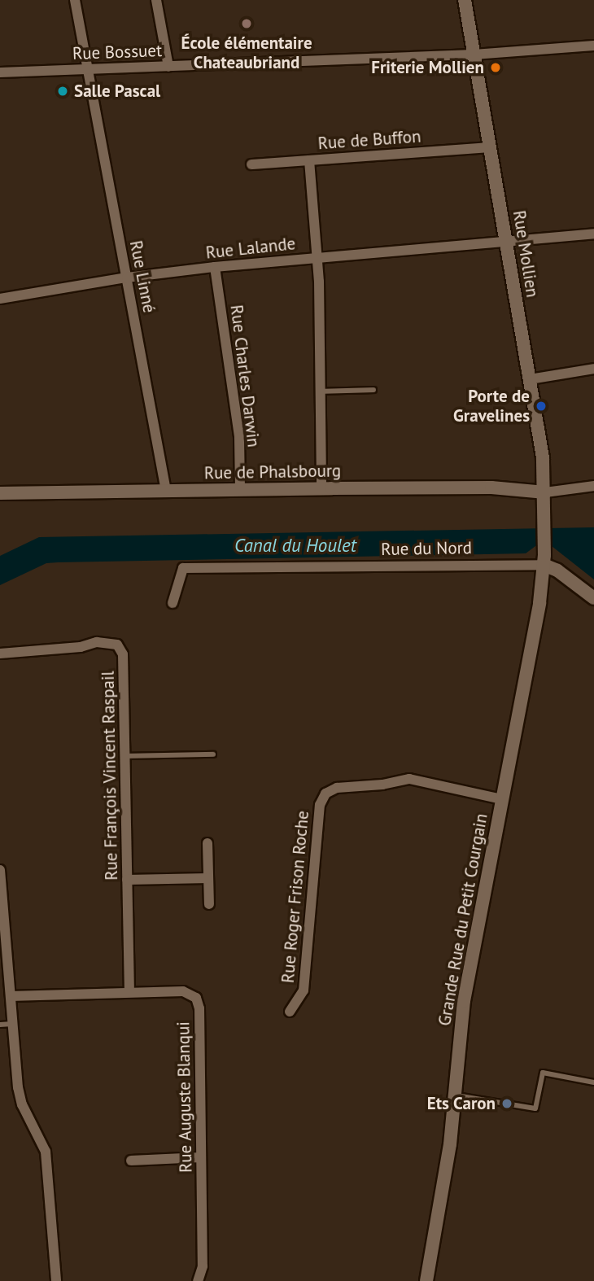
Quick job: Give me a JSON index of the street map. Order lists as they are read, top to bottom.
{
  "streets": {
    "street": [
      "Rue Bossuet",
      "Rue de Buffon",
      "Rue Lalande",
      "Rue Mollien",
      "Rue Linné",
      "Rue Charles Darwin",
      "Rue de Phalsbourg",
      "Rue du Nord",
      "Rue François Vincent Raspail",
      "Rue Roger Frison Roche",
      "Grande Rue du Petit Courgain",
      "Rue Auguste Blanqui"
    ]
  },
  "crossings": [
    ["Rue Bossuet", "Rue Mollien"],
    ["Rue Bossuet", "Rue Linné"],
    ["Rue de Buffon", "Rue Mollien"],
    ["Rue Lalande", "Rue Mollien"],
    ["Rue Lalande", "Rue Linné"],
    ["Rue Lalande", "Rue Charles Darwin"],
    ["Rue Mollien", "Rue de Phalsbourg"],
    ["Rue Mollien", "Grande Rue du Petit Courgain"],
    ["Rue Linné", "Rue de Phalsbourg"],
    ["Rue Charles Darwin", "Rue de Phalsbourg"],
    ["Rue du Nord", "Grande Rue du Petit Courgain"],
    ["Rue François Vincent Raspail", "Rue Auguste Blanqui"],
    ["Rue Roger Frison Roche", "Grande Rue du Petit Courgain"]
  ],
  "water": ["Canal du Houlet"],
  "places": [
    "École élémentaire Chateaubriand",
    "Friterie Mollien",
    "Salle Pascal",
    "Porte de Gravelines",
    "Ets Caron"
  ]
}
